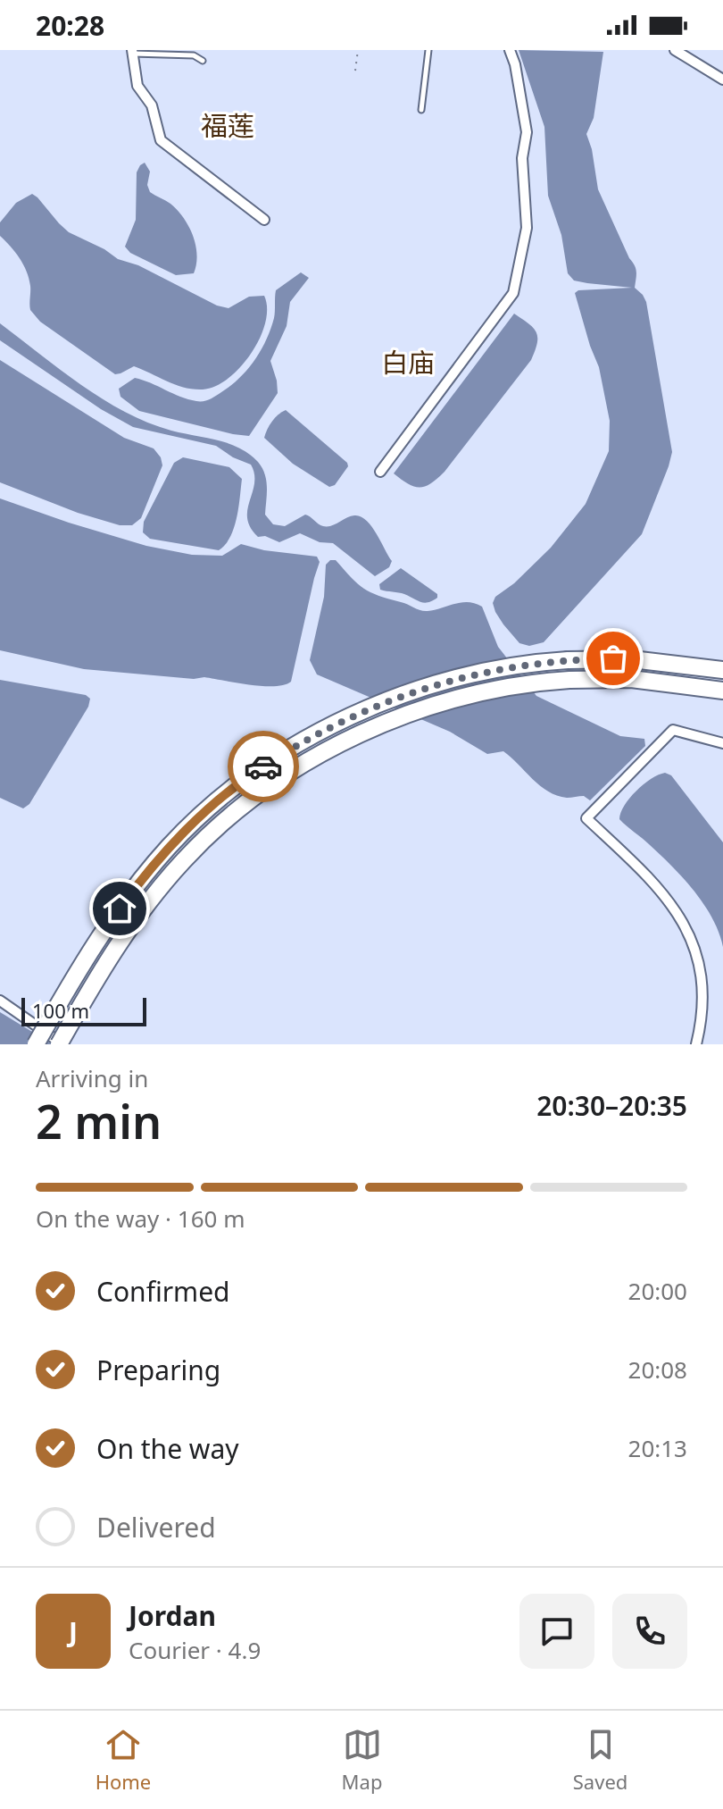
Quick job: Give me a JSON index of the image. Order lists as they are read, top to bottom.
{
  "districts": ["福莲", "白庙"],
  "scale_bar": "100 m",
  "page": {
    "status": "20:28",
    "scale": "100 m",
    "heading": ["2 min", "Arriving in", "20:30–20:35"],
    "panel": ["Jordan", "Courier · 4.9"],
    "bar": "On the way · 160 m",
    "list": [
      ["Confirmed", "20:00"],
      ["Preparing", "20:08"],
      ["On the way", "20:13"],
      "Delivered"
    ],
    "round": "J",
    "tabs": ["Home", "Map", "Saved"]
  }
}
